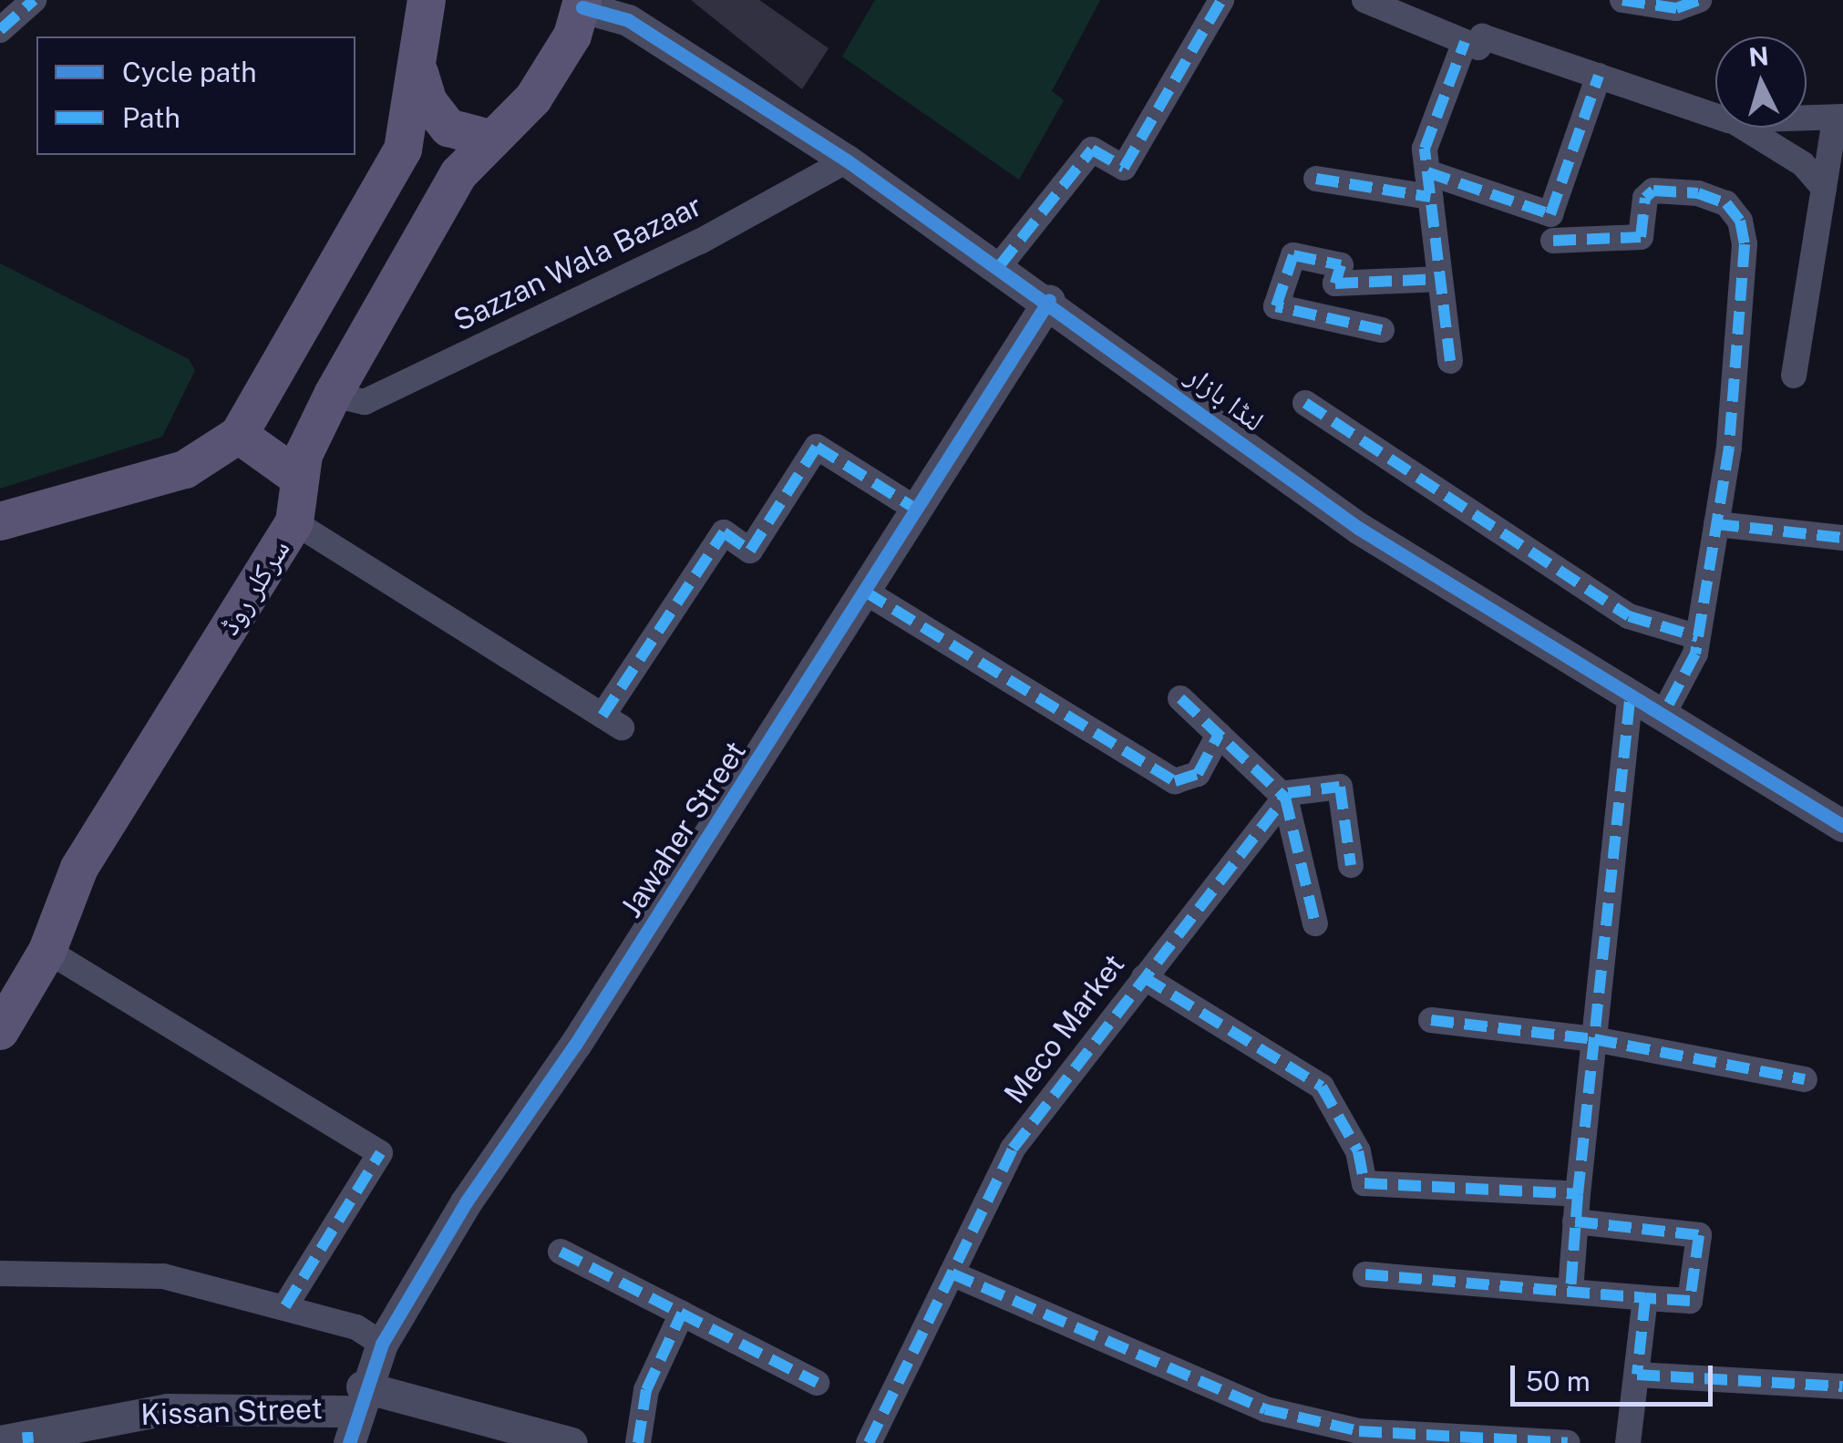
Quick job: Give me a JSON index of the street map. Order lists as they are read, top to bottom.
{
  "streets": {
    "main road": ["سرکلر روڈ"],
    "street": [
      "Sazzan Wala Bazaar",
      "لنڈا بازار",
      "Jawaher Street",
      "Meco Market",
      "Kissan Street"
    ]
  },
  "crossings": [
    ["Sazzan Wala Bazaar", "لنڈا بازار"],
    ["Sazzan Wala Bazaar", "سرکلر روڈ"],
    ["لنڈا بازار", "سرکلر روڈ"],
    ["لنڈا بازار", "Jawaher Street"],
    ["Jawaher Street", "Kissan Street"]
  ],
  "legend": ["Cycle path", "Path"],
  "scale_bar": "50 m",
  "north": "top"
}
